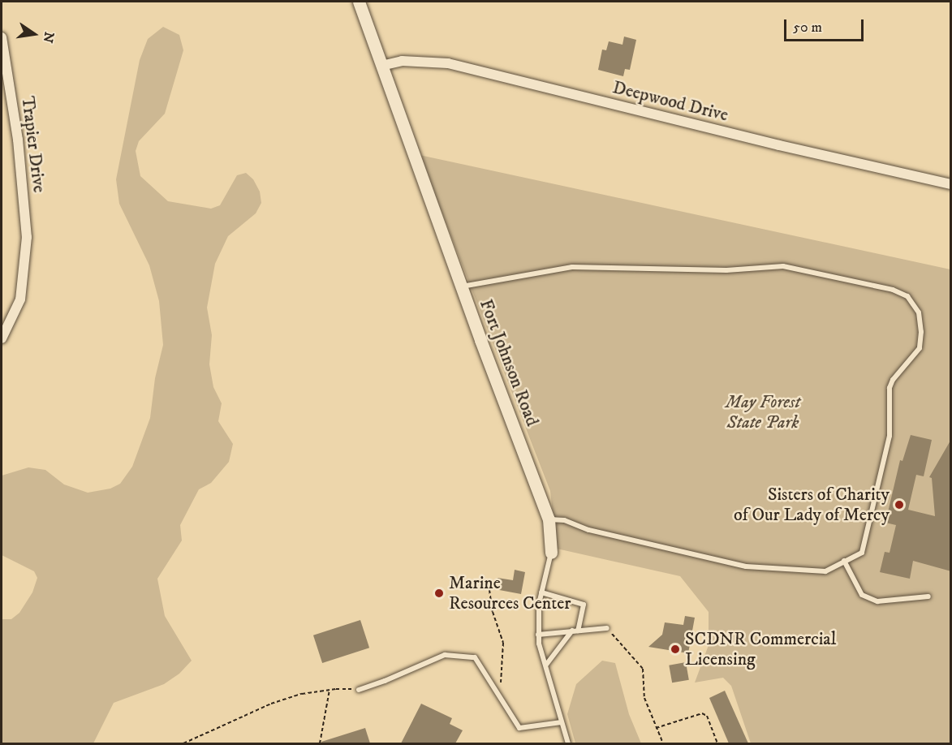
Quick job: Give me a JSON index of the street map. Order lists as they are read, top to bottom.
{
  "streets": {
    "street": ["Deepwood Drive", "Trapier Drive", "Fort Johnson Road"]
  },
  "crossings": [
    ["Deepwood Drive", "Fort Johnson Road"]
  ],
  "parks": ["May Forest State Park"],
  "places": ["Sisters of Charity of Our Lady of Mercy", "Marine Resources Center", "SCDNR Commercial Licensing"],
  "scale_bar": "50 m",
  "north": "right"
}
